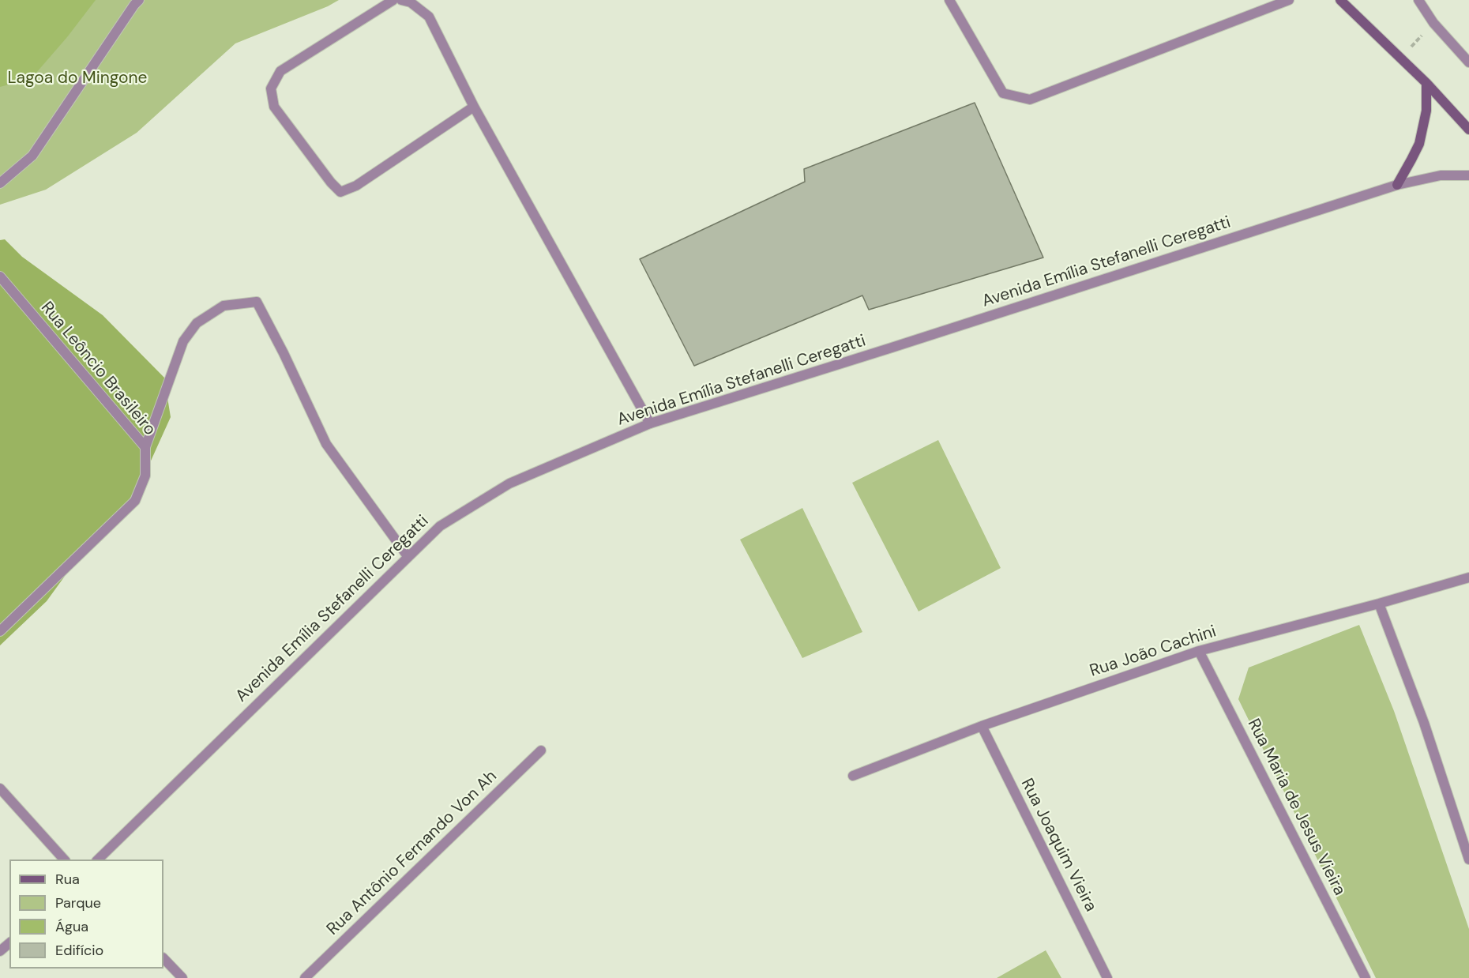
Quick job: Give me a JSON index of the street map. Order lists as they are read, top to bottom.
{
  "streets": {
    "street": [
      "Avenida Emília Stefanelli Ceregatti",
      "Rua Leôncio Brasileiro",
      "Rua João Cachini",
      "Rua Maria de Jesus Vieira",
      "Rua Joaquim Vieira",
      "Rua Antônio Fernando Von Ah"
    ]
  },
  "crossings": [
    ["Rua João Cachini", "Rua Maria de Jesus Vieira"],
    ["Rua João Cachini", "Rua Joaquim Vieira"]
  ],
  "parks": ["Lagoa do Mingone"],
  "legend": [
    "Rua",
    "Parque",
    "Água",
    "Edifício"
  ]
}
